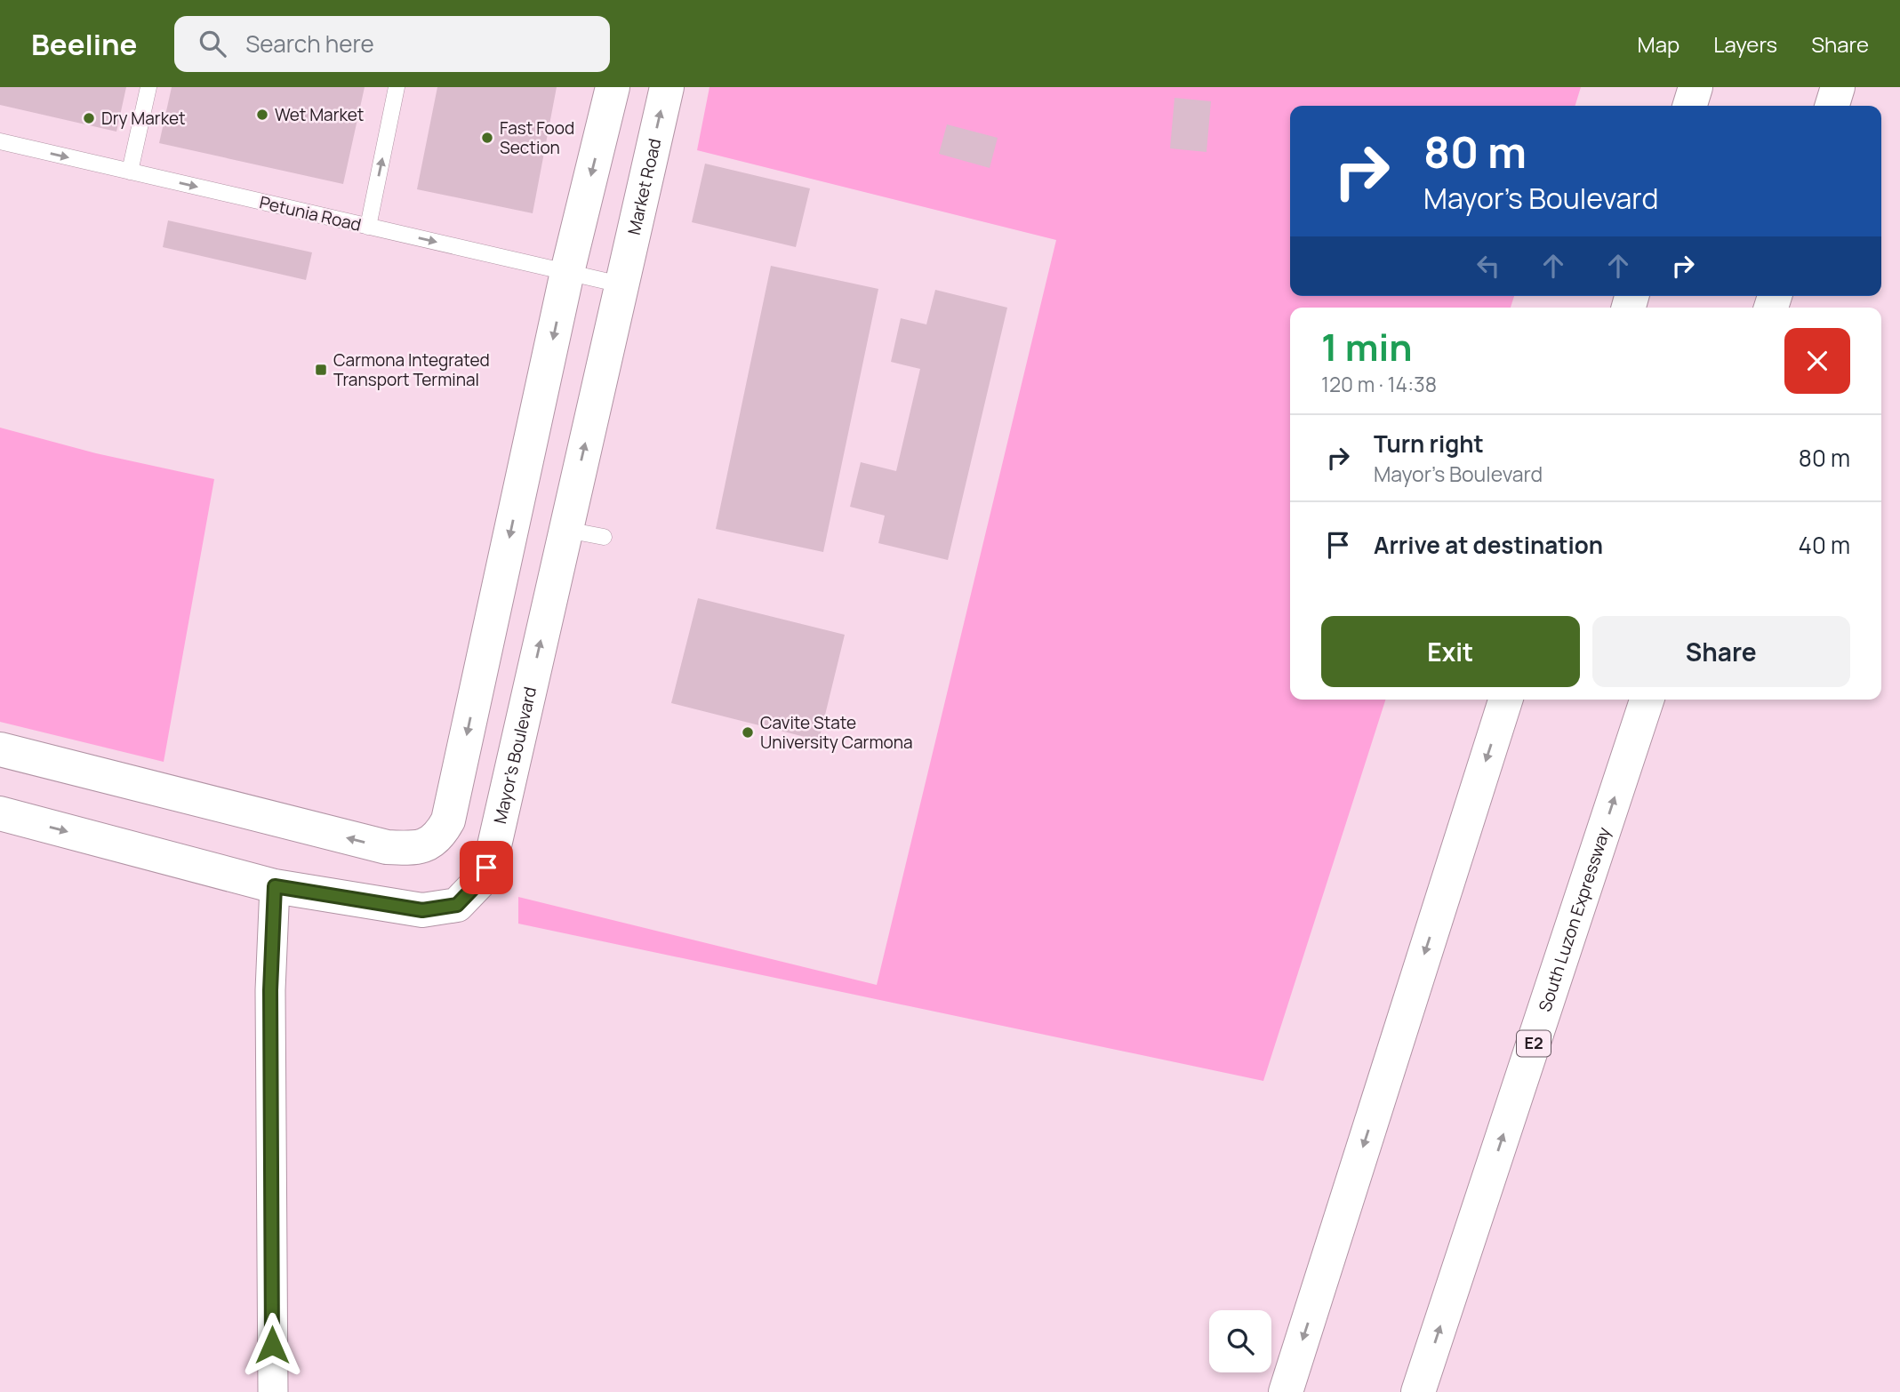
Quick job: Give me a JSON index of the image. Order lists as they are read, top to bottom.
{
  "streets": {
    "main road": [
      "Market Road",
      "Mayor's Boulevard",
      "South Luzon Expressway",
      "E2"
    ],
    "lane": ["Petunia Road"]
  },
  "crossings": [
    ["Market Road", "Petunia Road"],
    ["Market Road", "Mayor's Boulevard"],
    ["Petunia Road", "Mayor's Boulevard"]
  ],
  "one_way": ["Petunia Road"],
  "places": {
    "other": [
      "Wet Market",
      "Dry Market",
      "Fast Food Section",
      "Cavite State University Carmona"
    ],
    "transit": ["Carmona Integrated Transport Terminal"]
  },
  "page": {
    "header": "Beeline",
    "search": "Search here",
    "nav": ["Map", "Layers", "Share"],
    "turn": ["80 m", "Mayor's Boulevard"],
    "heading": ["1 min", "120 m · 14:38"],
    "list": [
      {
        "name": "Turn right",
        "note": "Mayor's Boulevard",
        "value": "80 m"
      },
      {
        "name": "Arrive at destination",
        "value": "40 m"
      }
    ],
    "buttons": ["Exit", "Share"]
  }
}
